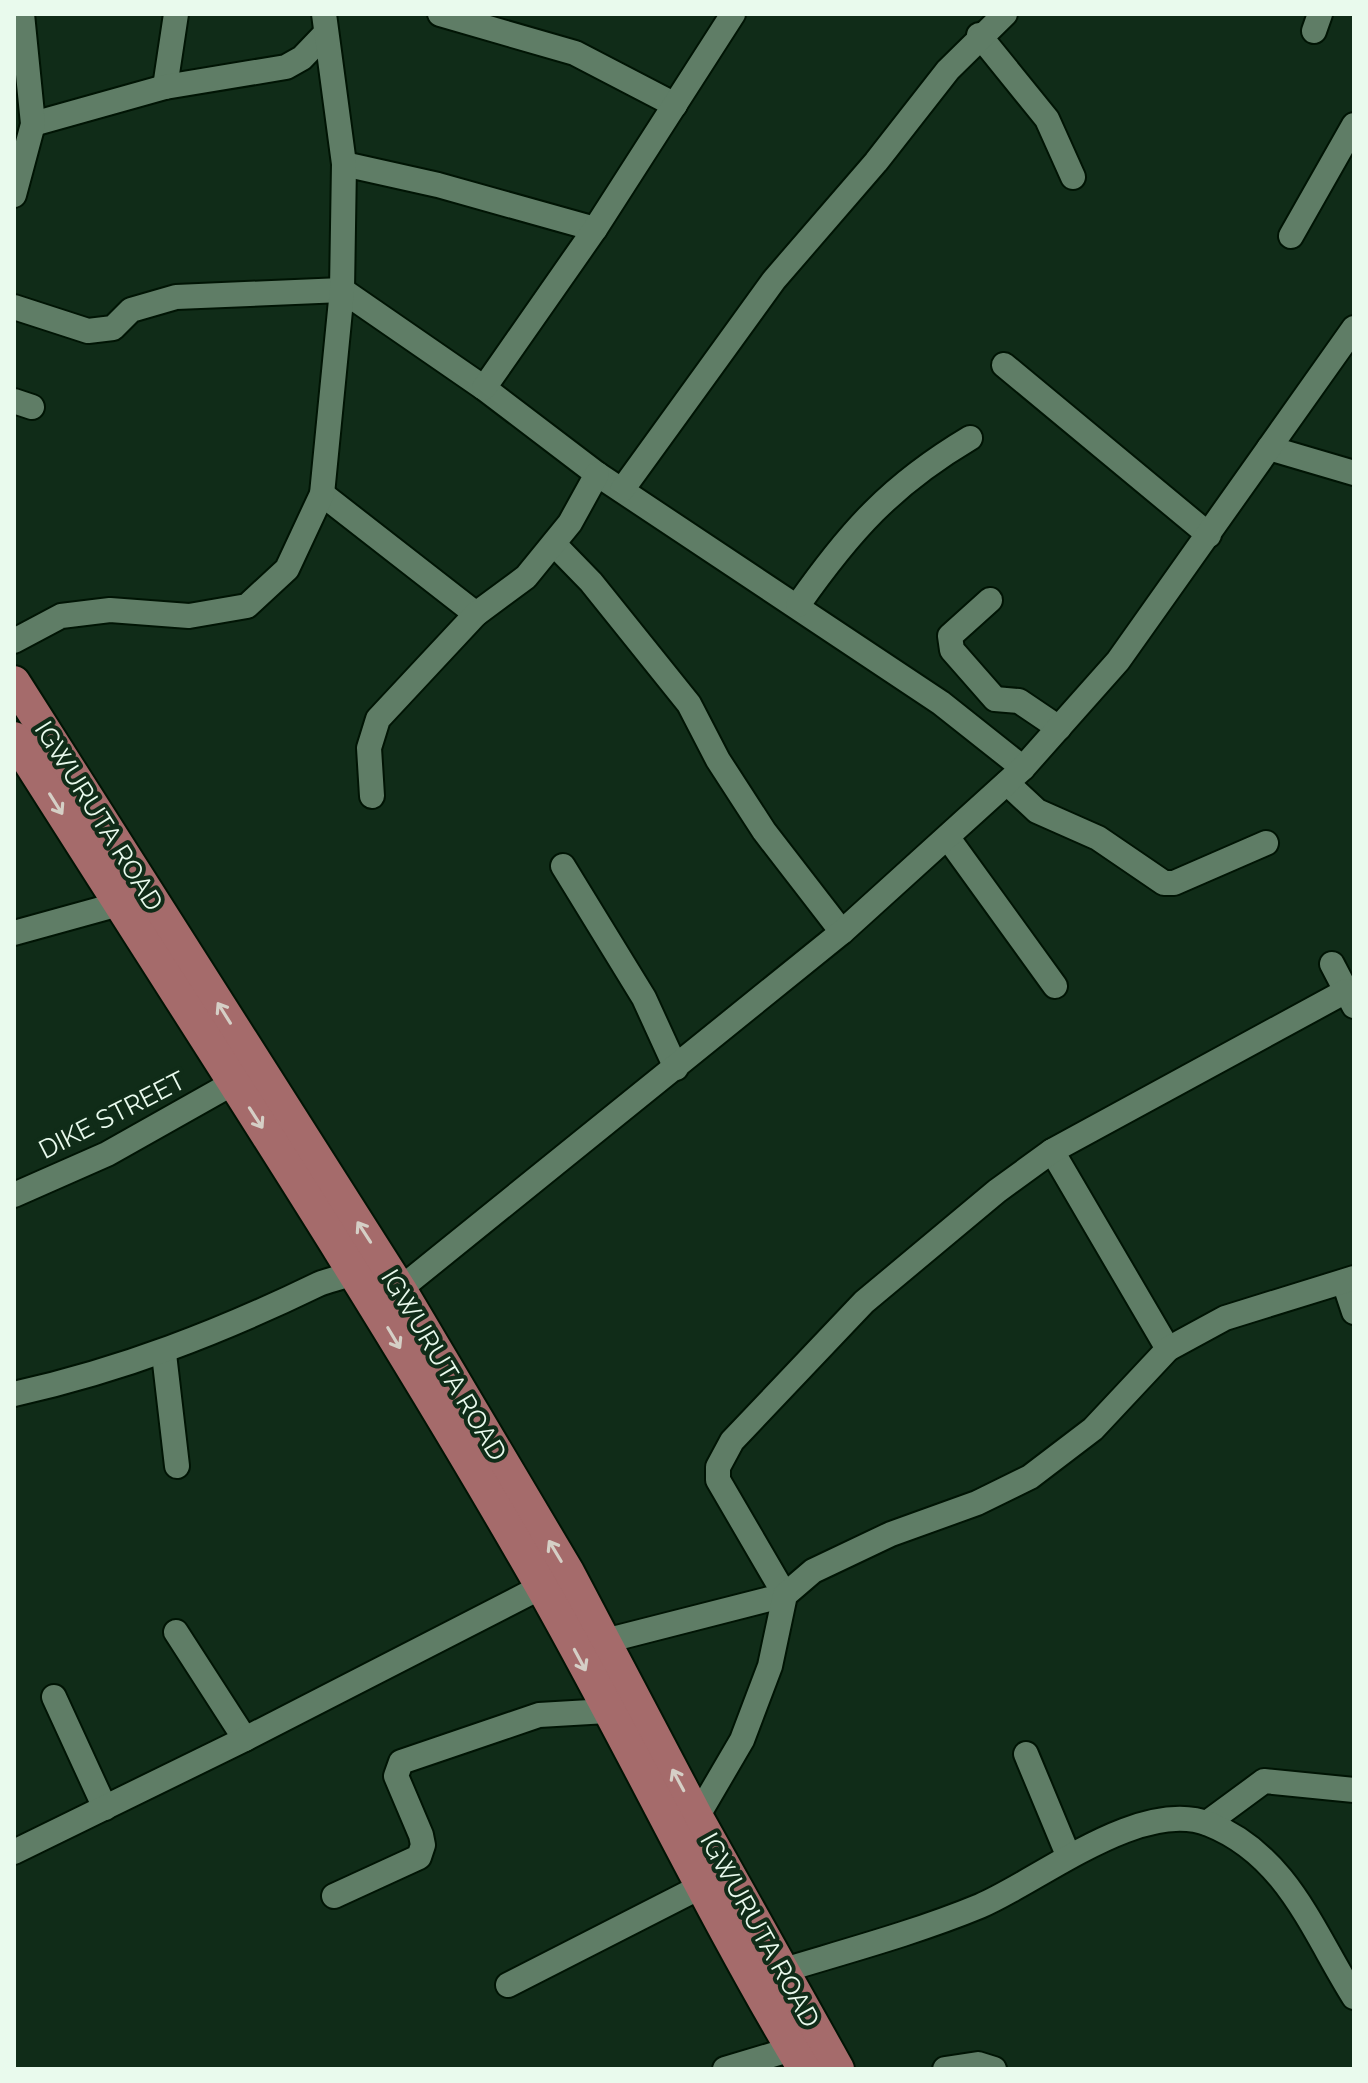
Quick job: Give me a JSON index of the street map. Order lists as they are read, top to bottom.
{
  "streets": {
    "main road": ["IGWURUTA ROAD"],
    "street": ["DIKE STREET"]
  },
  "crossings": [
    ["IGWURUTA ROAD", "DIKE STREET"]
  ]
}
